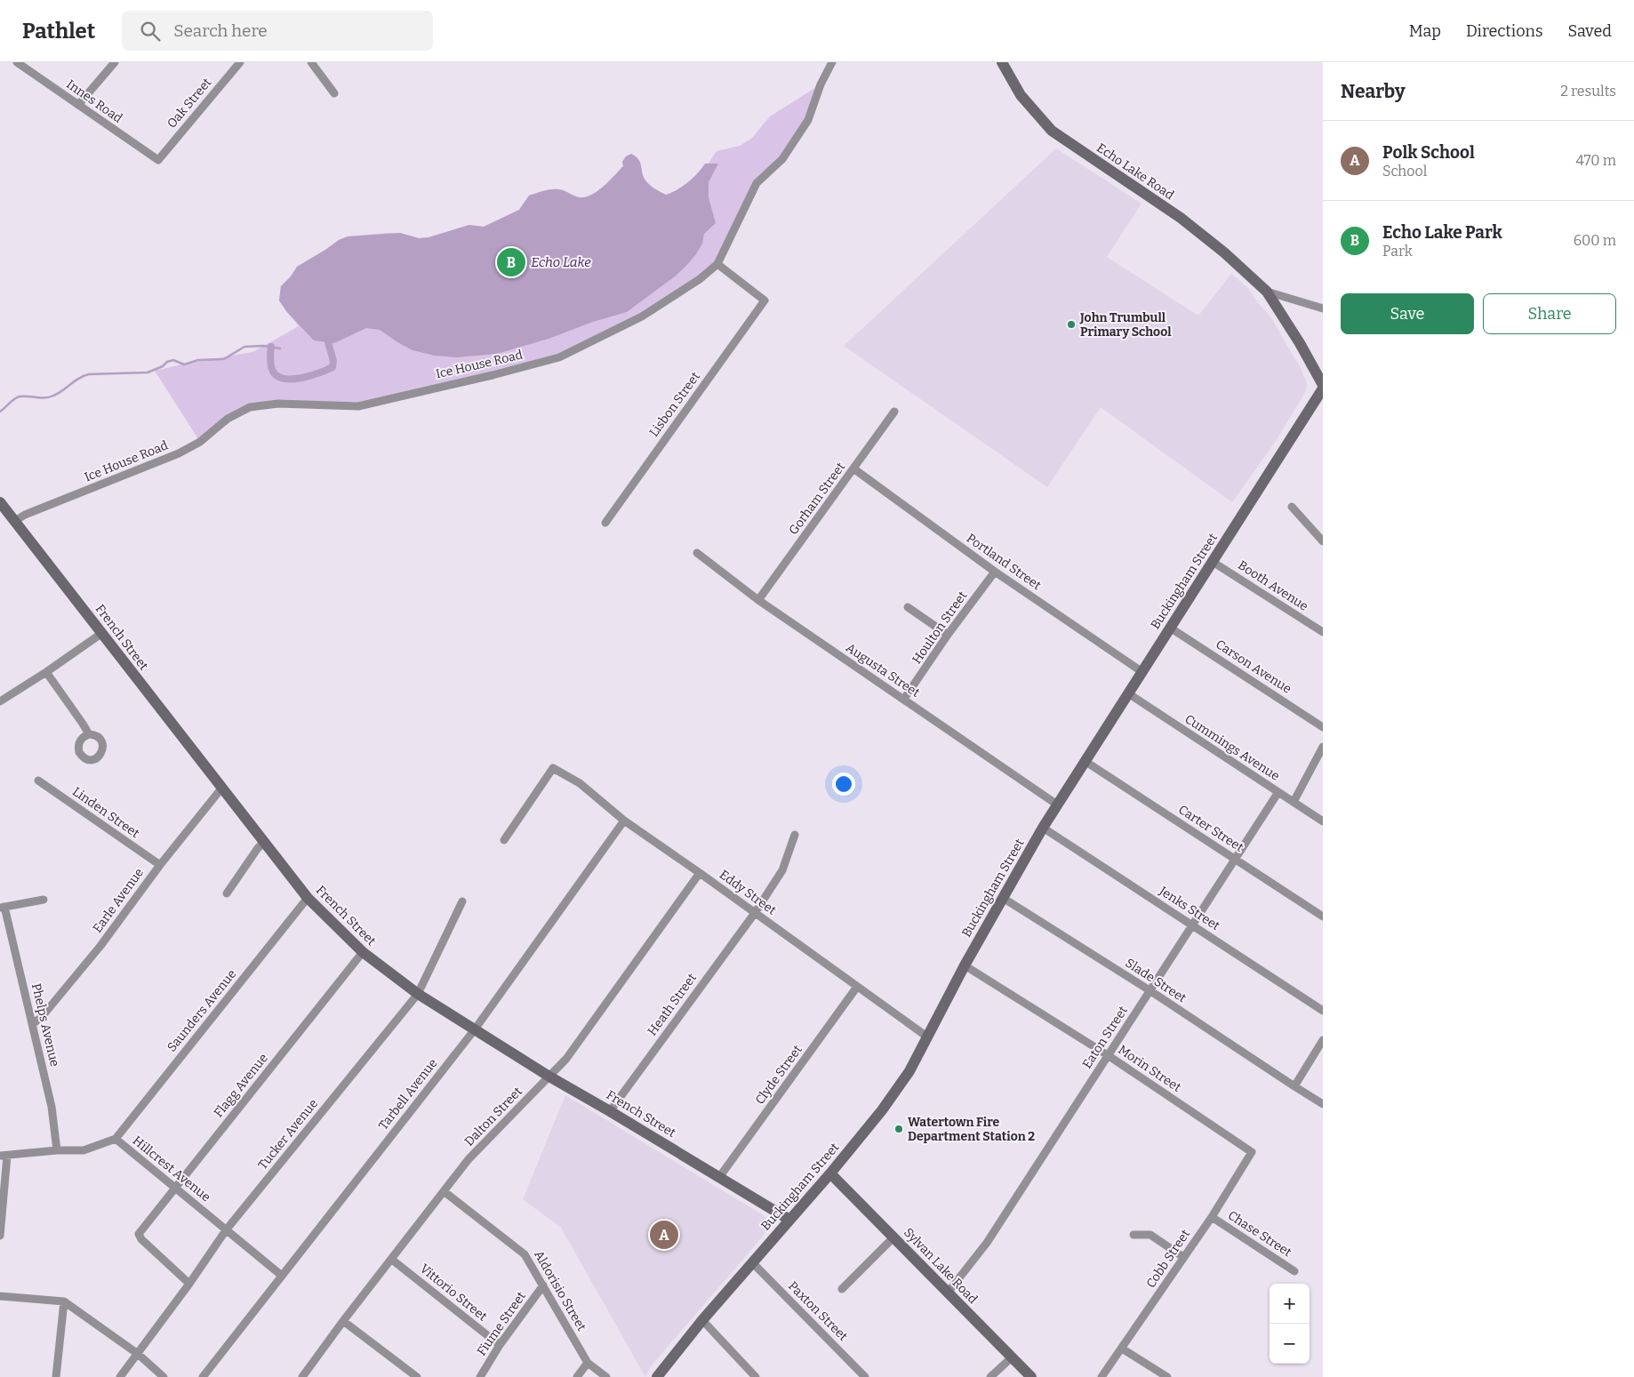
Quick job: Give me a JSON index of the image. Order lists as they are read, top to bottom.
{
  "streets": {
    "main road": [
      "Echo Lake Road",
      "Buckingham Street",
      "French Street",
      "Sylvan Lake Road"
    ],
    "street": [
      "Innes Road",
      "Oak Street",
      "Ice House Road",
      "Lisbon Street",
      "Gorham Street",
      "Portland Street",
      "Booth Avenue",
      "Houlton Street",
      "Carson Avenue",
      "Augusta Street",
      "Cummings Avenue",
      "Linden Street",
      "Carter Street",
      "Eddy Street",
      "Earle Avenue",
      "Jenks Street",
      "Slade Street",
      "Heath Street",
      "Saunders Avenue",
      "Phelps Avenue",
      "Eaton Street",
      "Morin Street",
      "Clyde Street",
      "Flagg Avenue",
      "Tarbell Avenue",
      "Dalton Street",
      "Tucker Avenue",
      "Hillcrest Avenue",
      "Chase Street",
      "Cobb Street",
      "Aldorisio Street",
      "Vittorio Street",
      "Paxton Street",
      "Fiume Street"
    ]
  },
  "crossings": [
    ["Innes Road", "Oak Street"],
    ["Echo Lake Road", "Buckingham Street"],
    ["Ice House Road", "Lisbon Street"],
    ["Ice House Road", "French Street"],
    ["Gorham Street", "Portland Street"],
    ["Gorham Street", "Augusta Street"],
    ["Portland Street", "Buckingham Street"],
    ["Portland Street", "Houlton Street"],
    ["Buckingham Street", "Booth Avenue"],
    ["Buckingham Street", "French Street"],
    ["Buckingham Street", "Carson Avenue"],
    ["Buckingham Street", "Augusta Street"],
    ["Buckingham Street", "Cummings Avenue"],
    ["Buckingham Street", "Carter Street"],
    ["Buckingham Street", "Eddy Street"],
    ["Buckingham Street", "Jenks Street"],
    ["Buckingham Street", "Slade Street"],
    ["Buckingham Street", "Morin Street"],
    ["Buckingham Street", "Sylvan Lake Road"],
    ["Buckingham Street", "Paxton Street"],
    ["Houlton Street", "Augusta Street"],
    ["French Street", "Earle Avenue"],
    ["French Street", "Heath Street"],
    ["French Street", "Saunders Avenue"],
    ["French Street", "Clyde Street"],
    ["French Street", "Flagg Avenue"],
    ["French Street", "Tarbell Avenue"],
    ["French Street", "Dalton Street"],
    ["French Street", "Tucker Avenue"],
    ["Cummings Avenue", "Eaton Street"],
    ["Linden Street", "Earle Avenue"],
    ["Carter Street", "Eaton Street"],
    ["Eddy Street", "Heath Street"],
    ["Eddy Street", "Clyde Street"],
    ["Eddy Street", "Tarbell Avenue"],
    ["Eddy Street", "Dalton Street"],
    ["Earle Avenue", "Phelps Avenue"],
    ["Jenks Street", "Eaton Street"],
    ["Slade Street", "Eaton Street"],
    ["Saunders Avenue", "Hillcrest Avenue"],
    ["Phelps Avenue", "Hillcrest Avenue"],
    ["Eaton Street", "Morin Street"],
    ["Eaton Street", "Sylvan Lake Road"],
    ["Morin Street", "Cobb Street"],
    ["Flagg Avenue", "Tucker Avenue"],
    ["Flagg Avenue", "Hillcrest Avenue"],
    ["Tarbell Avenue", "Hillcrest Avenue"],
    ["Dalton Street", "Aldorisio Street"],
    ["Dalton Street", "Vittorio Street"],
    ["Tucker Avenue", "Hillcrest Avenue"],
    ["Chase Street", "Cobb Street"],
    ["Aldorisio Street", "Fiume Street"],
    ["Vittorio Street", "Fiume Street"]
  ],
  "water": ["Echo Lake"],
  "places": ["John Trumbull Primary School", "Watertown Fire Department Station 2"],
  "page": {
    "header": "Pathlet",
    "search": "Search here",
    "nav": ["Map", "Directions", "Saved"],
    "heading": ["Nearby", "2 results"],
    "list": [
      {
        "mark": "A",
        "name": "Polk School",
        "note": "School",
        "value": "470 m"
      },
      {
        "mark": "B",
        "name": "Echo Lake Park",
        "note": "Park",
        "value": "600 m"
      }
    ],
    "pins": ["B", "A"],
    "buttons": ["Save", "Share"],
    "map_buttons": ["+", "−"]
  }
}
